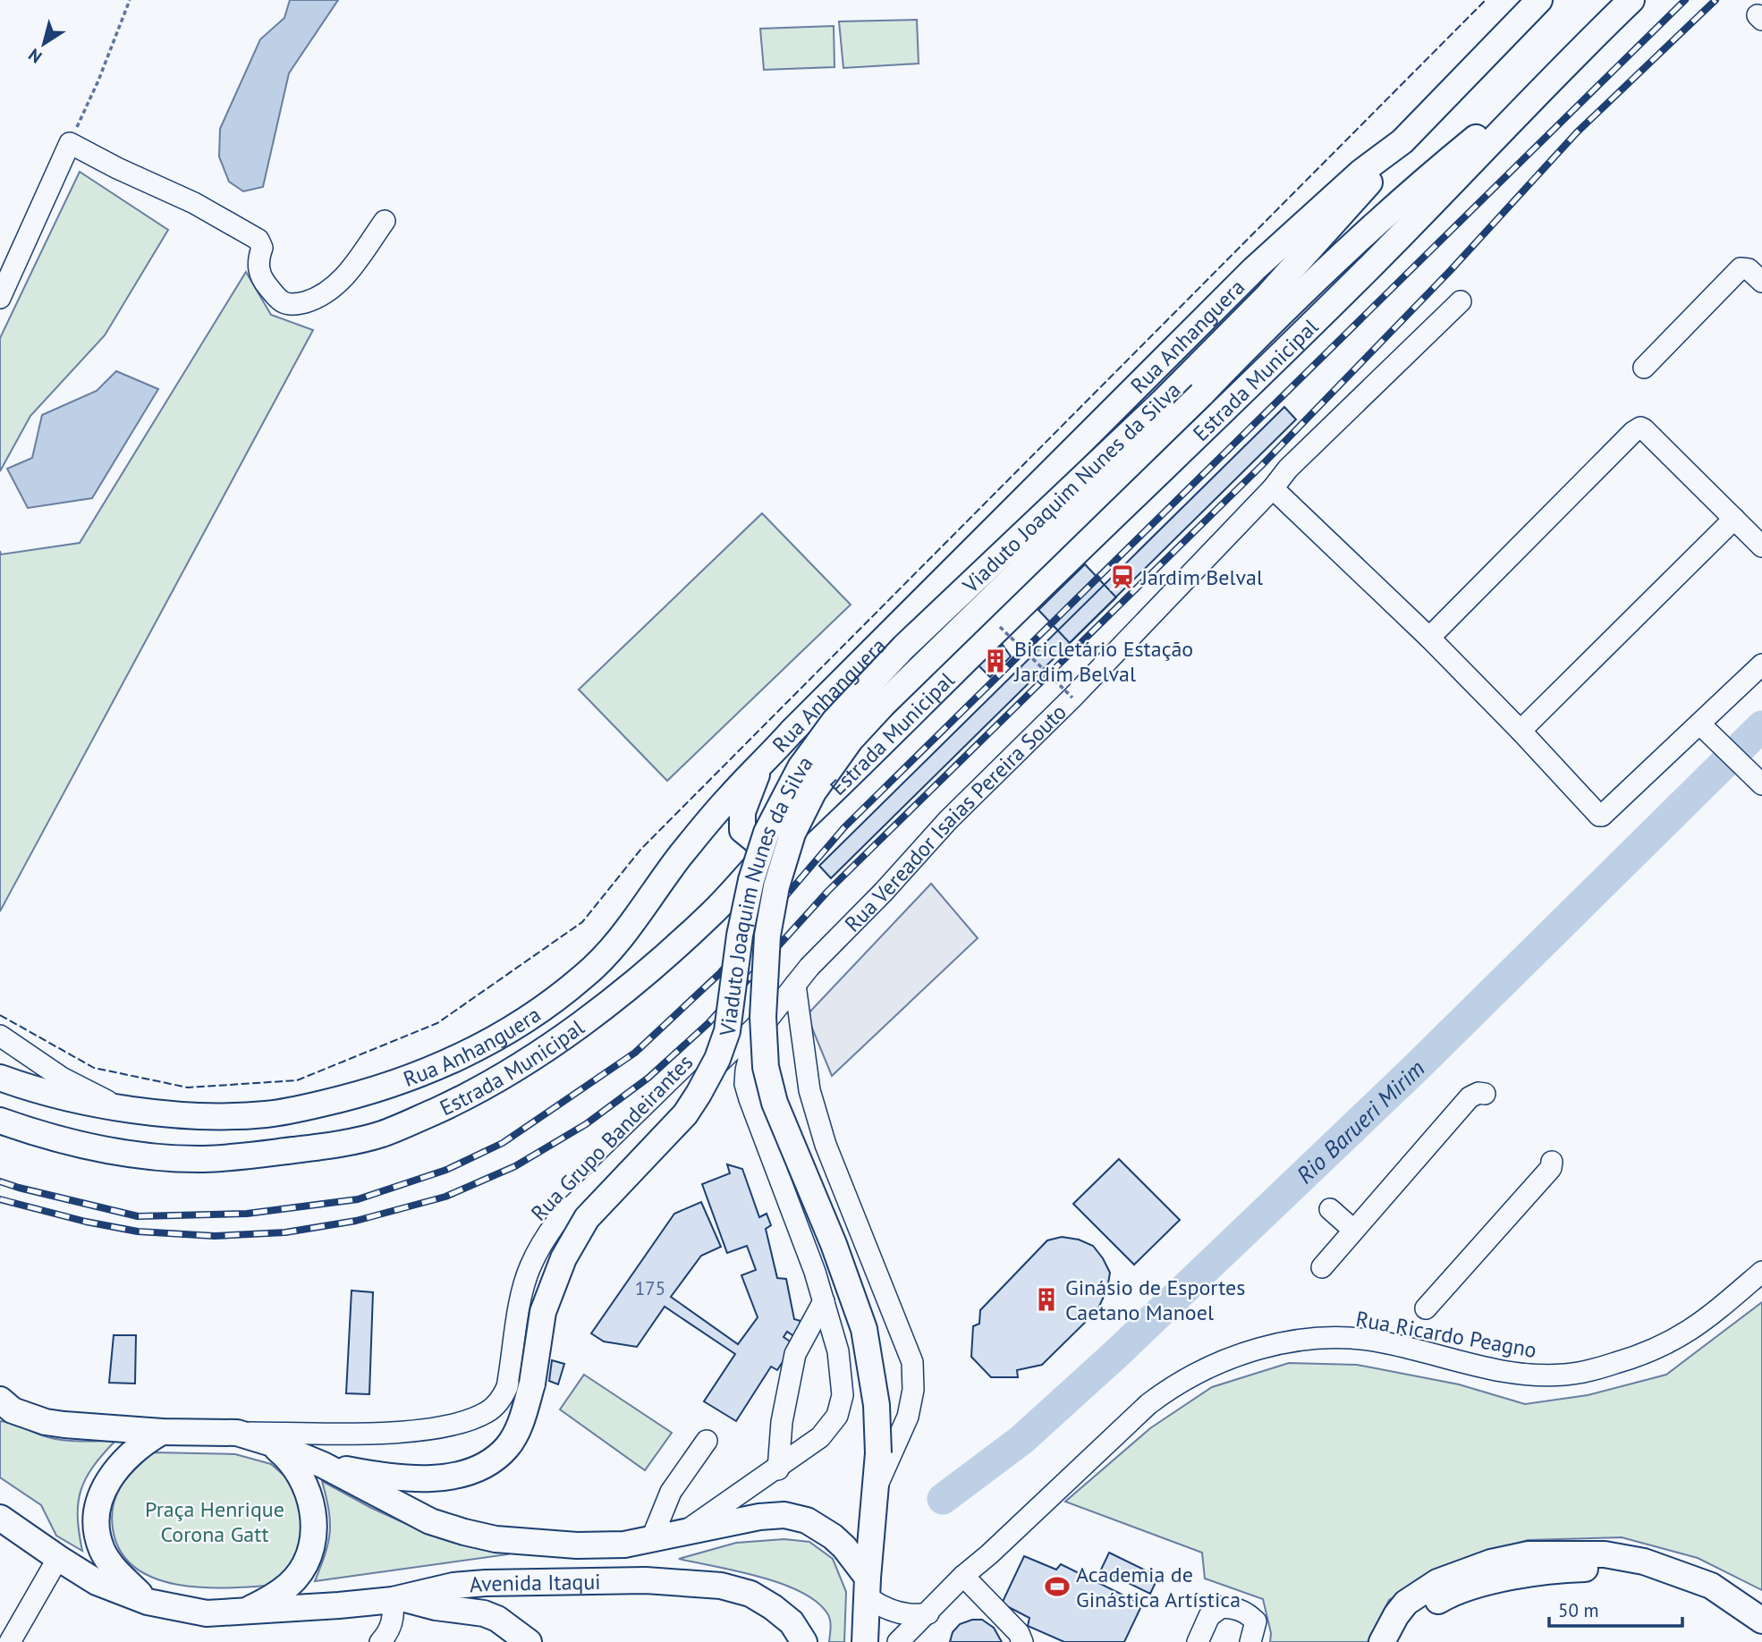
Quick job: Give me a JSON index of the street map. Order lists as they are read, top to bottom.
{
  "streets": {
    "main road": [
      "Rua Anhanguera",
      "Estrada Municipal",
      "Viaduto Joaquim Nunes da Silva",
      "Avenida Itaqui"
    ],
    "street": ["Rua Vereador Isaias Pereira Souto", "Rua Grupo Bandeirantes", "Rua Ricardo Peagno"]
  },
  "crossings": [
    ["Rua Anhanguera", "Viaduto Joaquim Nunes da Silva"],
    ["Estrada Municipal", "Viaduto Joaquim Nunes da Silva"],
    ["Rua Vereador Isaias Pereira Souto", "Rua Grupo Bandeirantes"],
    ["Rua Grupo Bandeirantes", "Avenida Itaqui"]
  ],
  "water": ["Rio Barueri Mirim"],
  "parks": ["Praça Henrique Corona Gatt"],
  "places": {
    "station": ["Jardim Belval"],
    "building": ["Bicicletário Estação Jardim Belval", "Ginásio de Esportes Caetano Manoel"],
    "sports": ["Academia de Ginástica Artística"]
  },
  "house_numbers": ["175"],
  "scale_bar": "50 m",
  "north": "bottom left"
}
